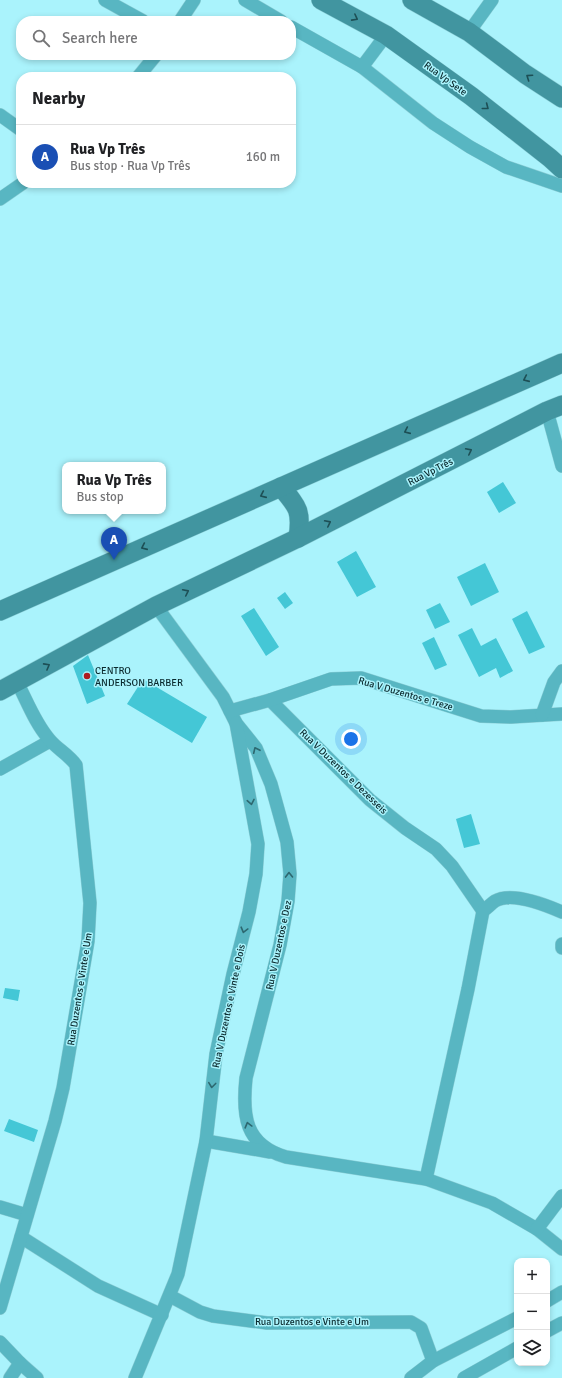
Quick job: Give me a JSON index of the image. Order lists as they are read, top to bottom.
{
  "streets": {
    "main road": ["Rua Vp Sete", "Rua Vp Três"],
    "street": [
      "Rua V Duzentos e Treze",
      "Rua V Duzentos e Dezesseis",
      "Rua V Duzentos e Dez",
      "Rua Duzentos e Vinte e Um",
      "Rua V Duzentos e Vinte e Dois"
    ]
  },
  "crossings": [
    ["Rua Vp Três", "Rua V Duzentos e Dez"],
    ["Rua Vp Três", "Rua Duzentos e Vinte e Um"],
    ["Rua V Duzentos e Treze", "Rua V Duzentos e Dezesseis"],
    ["Rua V Duzentos e Treze", "Rua V Duzentos e Dez"],
    ["Rua V Duzentos e Treze", "Rua V Duzentos e Vinte e Dois"],
    ["Rua V Duzentos e Dez", "Rua V Duzentos e Vinte e Dois"],
    ["Rua Duzentos e Vinte e Um", "Rua V Duzentos e Vinte e Dois"]
  ],
  "one_way": ["Rua V Duzentos e Dez", "Rua V Duzentos e Vinte e Dois"],
  "places": ["CENTRO ANDERSON BARBER"],
  "page": {
    "search": "Search here",
    "heading": "Nearby",
    "list": [
      {
        "mark": "A",
        "name": "Rua Vp Três",
        "note": "Bus stop · Rua Vp Três",
        "value": "160 m"
      }
    ],
    "popup": ["Rua Vp Três", "Bus stop"],
    "pins": "A",
    "map_buttons": ["+", "−"]
  }
}
